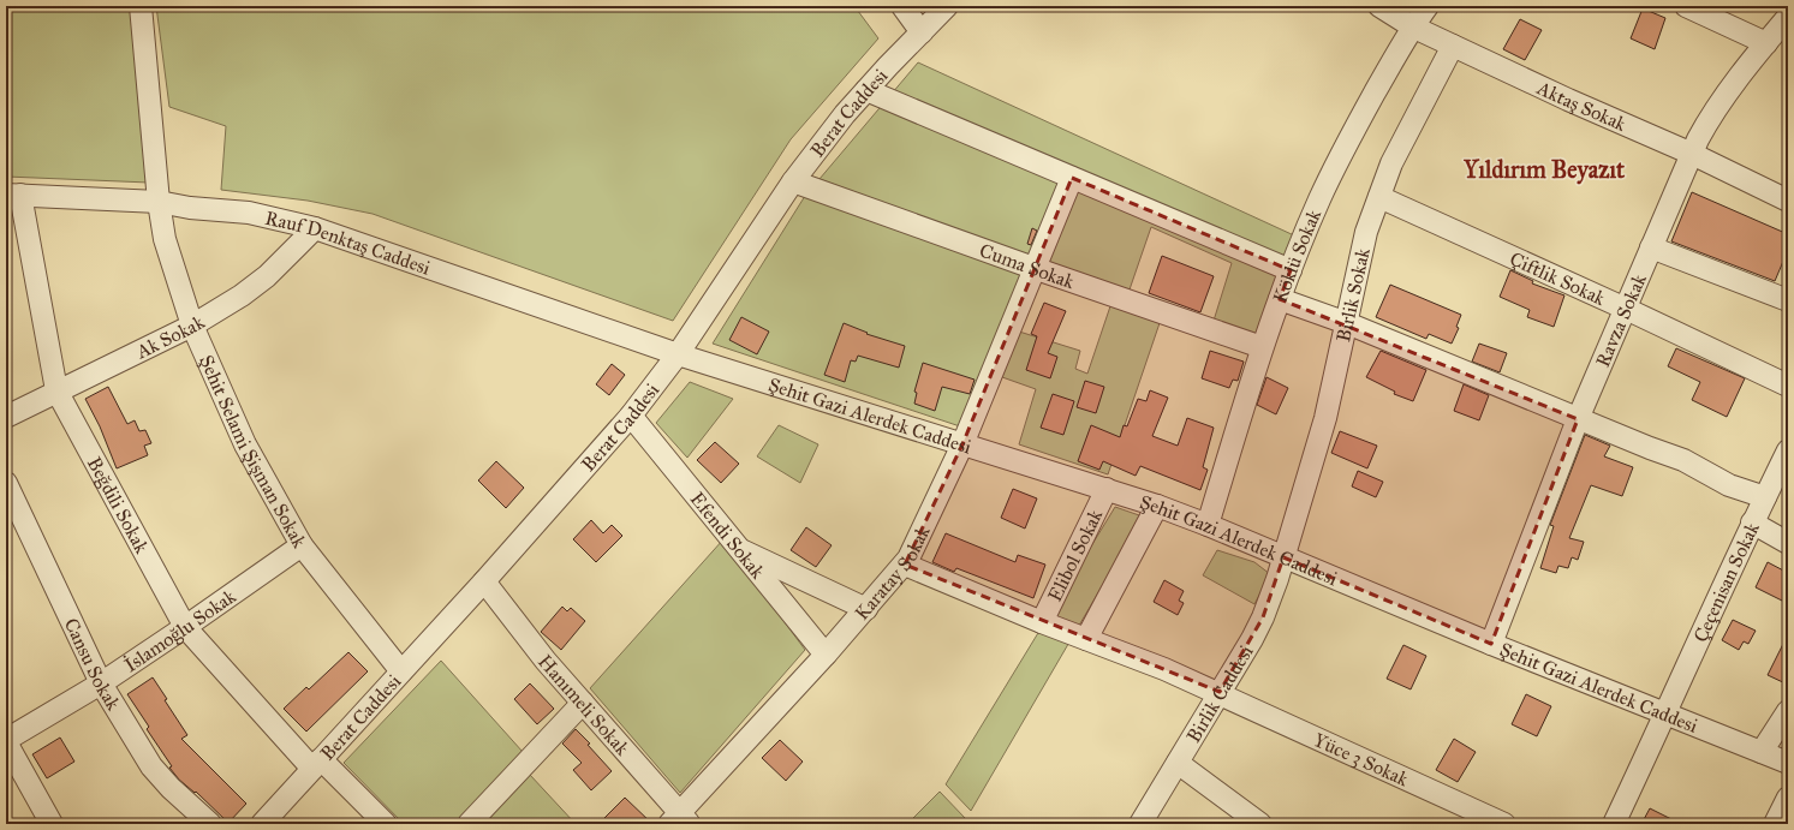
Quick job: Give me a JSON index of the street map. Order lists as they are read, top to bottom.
{
  "streets": {
    "street": [
      "Aktaş Sokak",
      "Berat Caddesi",
      "Rauf Denktaş Caddesi",
      "Köklü Sokak",
      "Cuma Sokak",
      "Çiftlik Sokak",
      "Birlik Sokak",
      "Ravza Sokak",
      "Ak Sokak",
      "Şehit Gazi Alerdek Caddesi",
      "Şehit Selami Şişman Sokak",
      "Beğdili Sokak",
      "Efendi Sokak",
      "Elibol Sokak",
      "Karatay Sokak",
      "Çeçenisan Sokak",
      "İslamoğlu Sokak",
      "Cansu Sokak",
      "Birlik Caddesi",
      "Hanımeli Sokak",
      "Yüce 3 Sokak"
    ]
  },
  "crossings": [
    ["Aktaş Sokak", "Köklü Sokak"],
    ["Aktaş Sokak", "Birlik Sokak"],
    ["Aktaş Sokak", "Ravza Sokak"],
    ["Berat Caddesi", "Rauf Denktaş Caddesi"],
    ["Berat Caddesi", "Cuma Sokak"],
    ["Berat Caddesi", "Şehit Gazi Alerdek Caddesi"],
    ["Berat Caddesi", "Şehit Selami Şişman Sokak"],
    ["Berat Caddesi", "Beğdili Sokak"],
    ["Berat Caddesi", "Efendi Sokak"],
    ["Berat Caddesi", "Hanımeli Sokak"],
    ["Rauf Denktaş Caddesi", "Ak Sokak"],
    ["Rauf Denktaş Caddesi", "Şehit Gazi Alerdek Caddesi"],
    ["Rauf Denktaş Caddesi", "Şehit Selami Şişman Sokak"],
    ["Rauf Denktaş Caddesi", "Beğdili Sokak"],
    ["Köklü Sokak", "Cuma Sokak"],
    ["Köklü Sokak", "Şehit Gazi Alerdek Caddesi"],
    ["Cuma Sokak", "Karatay Sokak"],
    ["Çiftlik Sokak", "Birlik Sokak"],
    ["Çiftlik Sokak", "Ravza Sokak"],
    ["Birlik Sokak", "Şehit Gazi Alerdek Caddesi"],
    ["Birlik Sokak", "Birlik Caddesi"],
    ["Ravza Sokak", "Şehit Gazi Alerdek Caddesi"],
    ["Ak Sokak", "Şehit Selami Şişman Sokak"],
    ["Ak Sokak", "Beğdili Sokak"],
    ["Şehit Gazi Alerdek Caddesi", "Elibol Sokak"],
    ["Şehit Gazi Alerdek Caddesi", "Karatay Sokak"],
    ["Şehit Gazi Alerdek Caddesi", "Çeçenisan Sokak"],
    ["Şehit Gazi Alerdek Caddesi", "Birlik Caddesi"],
    ["Şehit Selami Şişman Sokak", "İslamoğlu Sokak"],
    ["Beğdili Sokak", "İslamoğlu Sokak"],
    ["Efendi Sokak", "Karatay Sokak"],
    ["Elibol Sokak", "Yüce 3 Sokak"],
    ["Karatay Sokak", "Hanımeli Sokak"],
    ["Karatay Sokak", "Yüce 3 Sokak"],
    ["İslamoğlu Sokak", "Cansu Sokak"],
    ["Birlik Caddesi", "Yüce 3 Sokak"]
  ],
  "districts": ["Yıldırım Beyazıt"]
}
